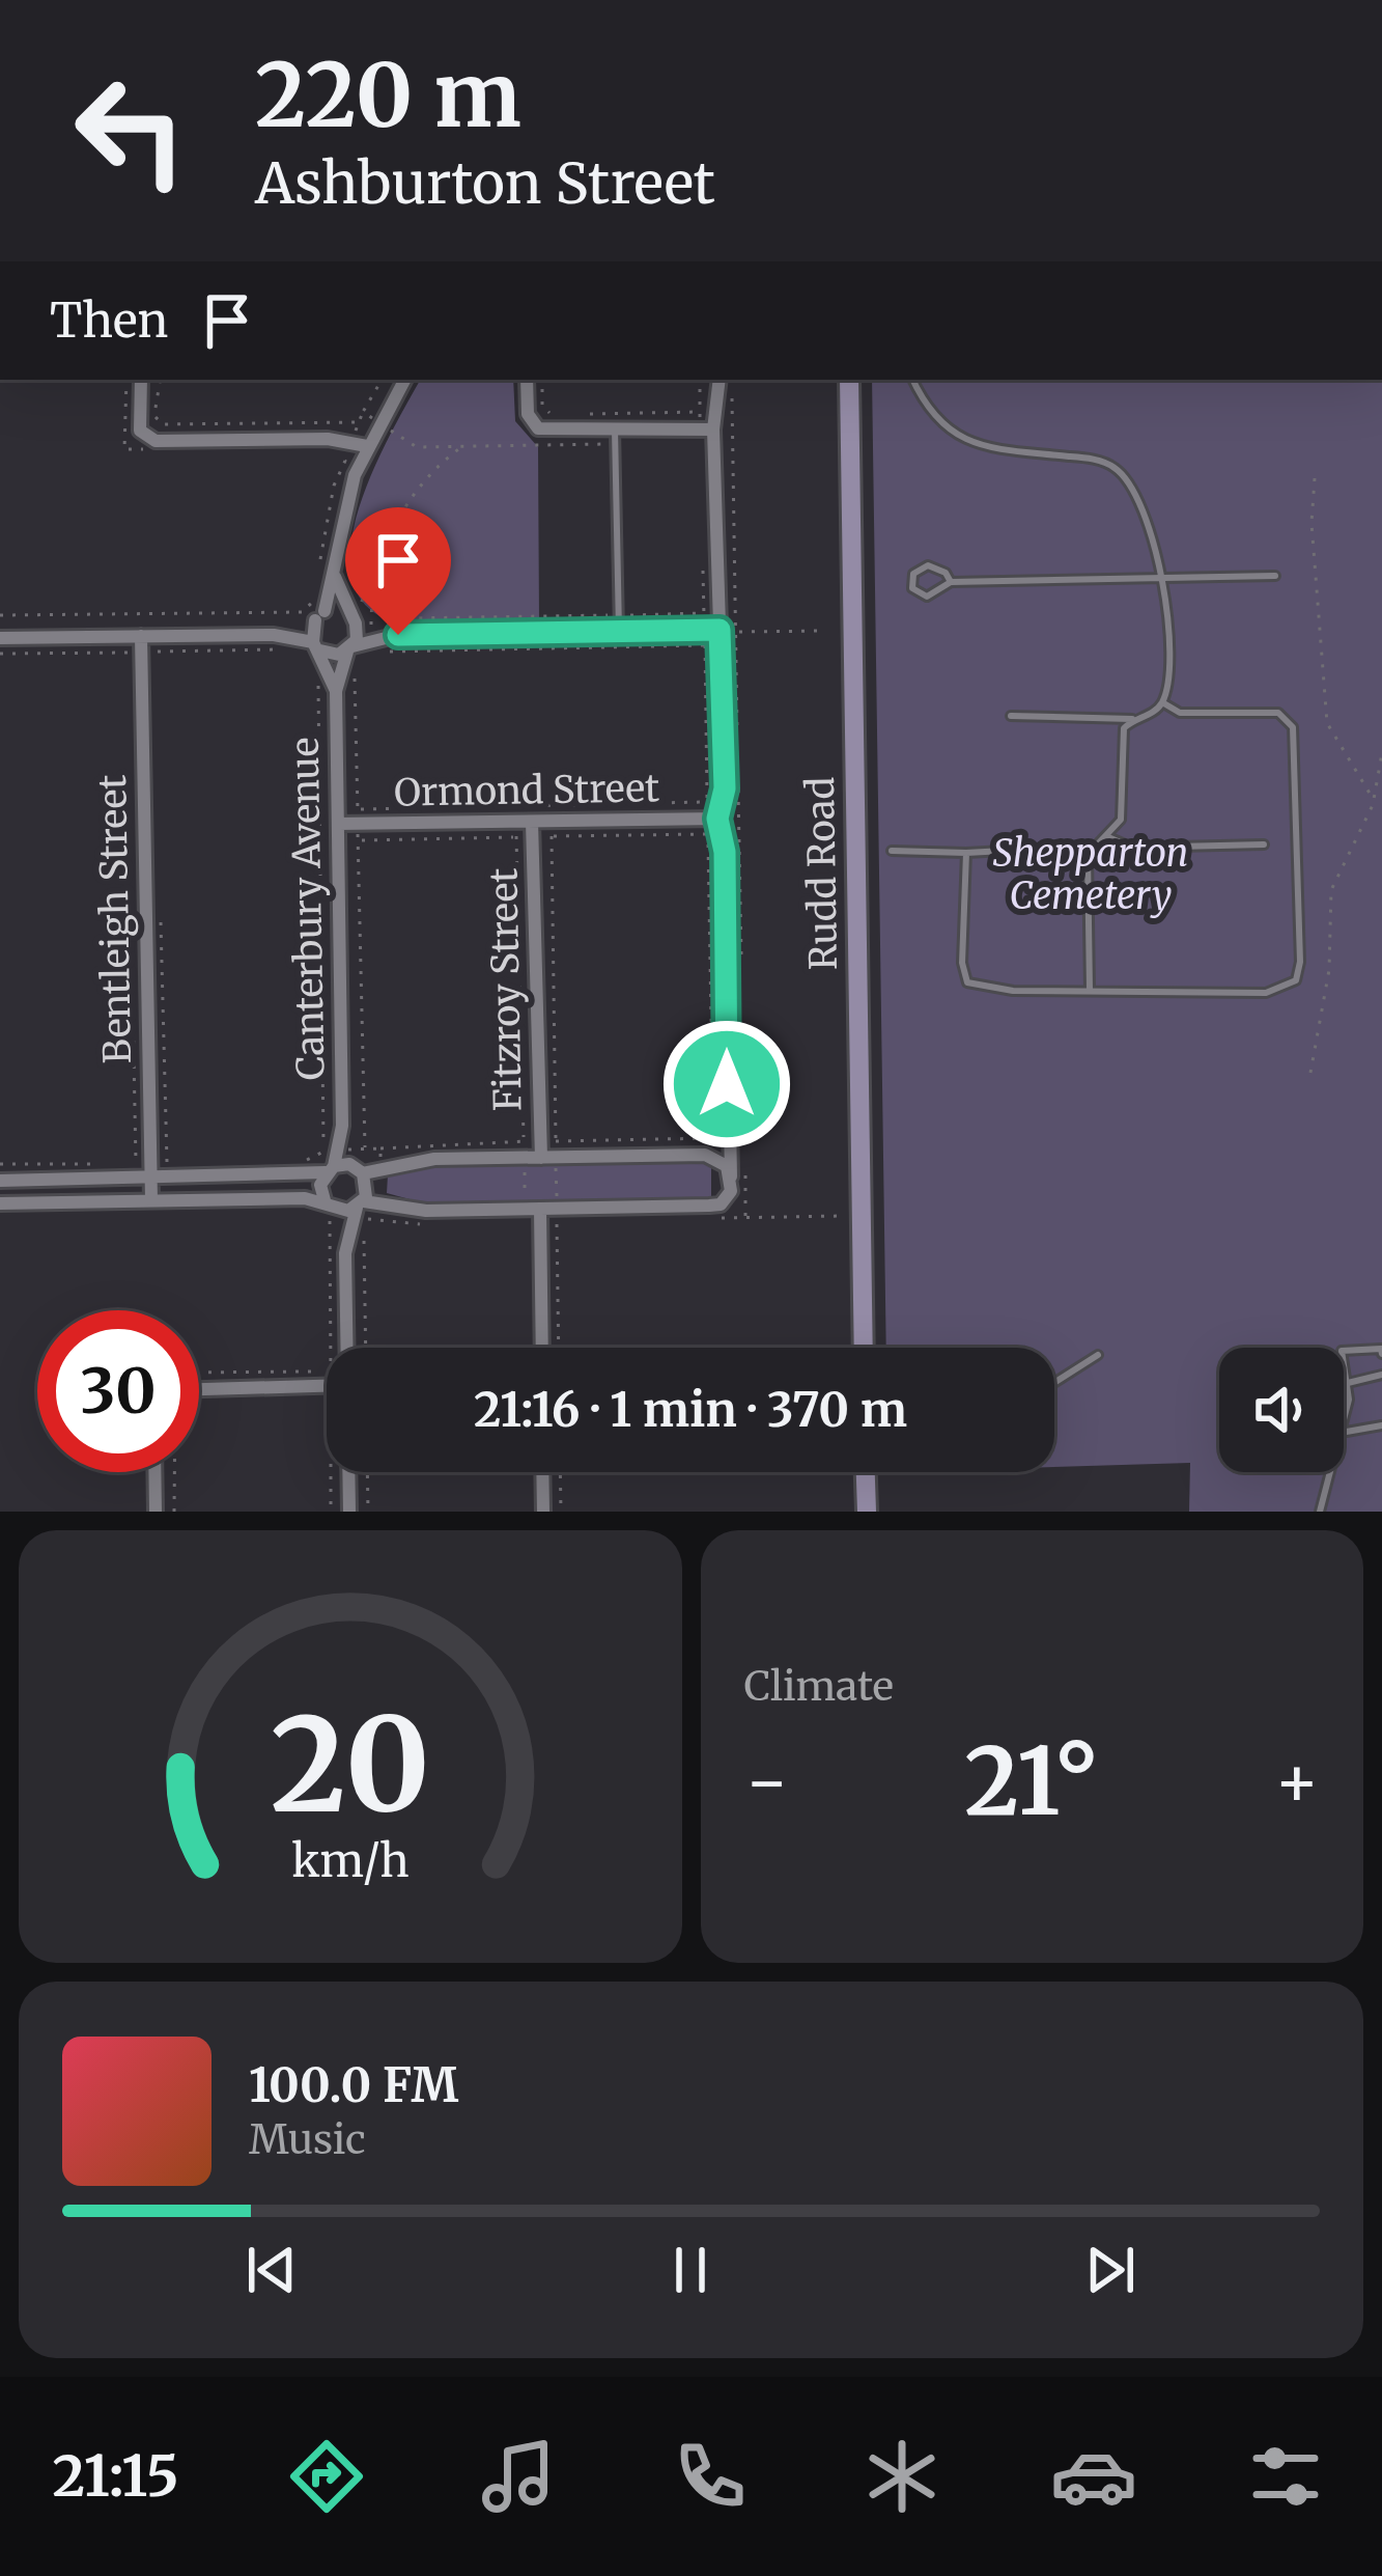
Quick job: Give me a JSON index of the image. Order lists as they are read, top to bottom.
{
  "streets": {
    "street": [
      "Ormond Street",
      "Rudd Road",
      "Canterbury Avenue",
      "Bentleigh Street",
      "Fitzroy Street"
    ]
  },
  "crossings": [
    ["Ormond Street", "Canterbury Avenue"],
    ["Ormond Street", "Fitzroy Street"]
  ],
  "parks": ["Shepparton Cemetery"],
  "page": {
    "turn": ["220 m", "Ashburton Street"],
    "then": "Then",
    "limit": "30",
    "trip": "21:16 · 1 min · 370 m",
    "tile": "Climate",
    "heat": ["−", "21°", "+"],
    "song": ["100.0 FM", "Music"],
    "tabs": "21:15",
    "gauge": ["20", "km/h"]
  }
}
